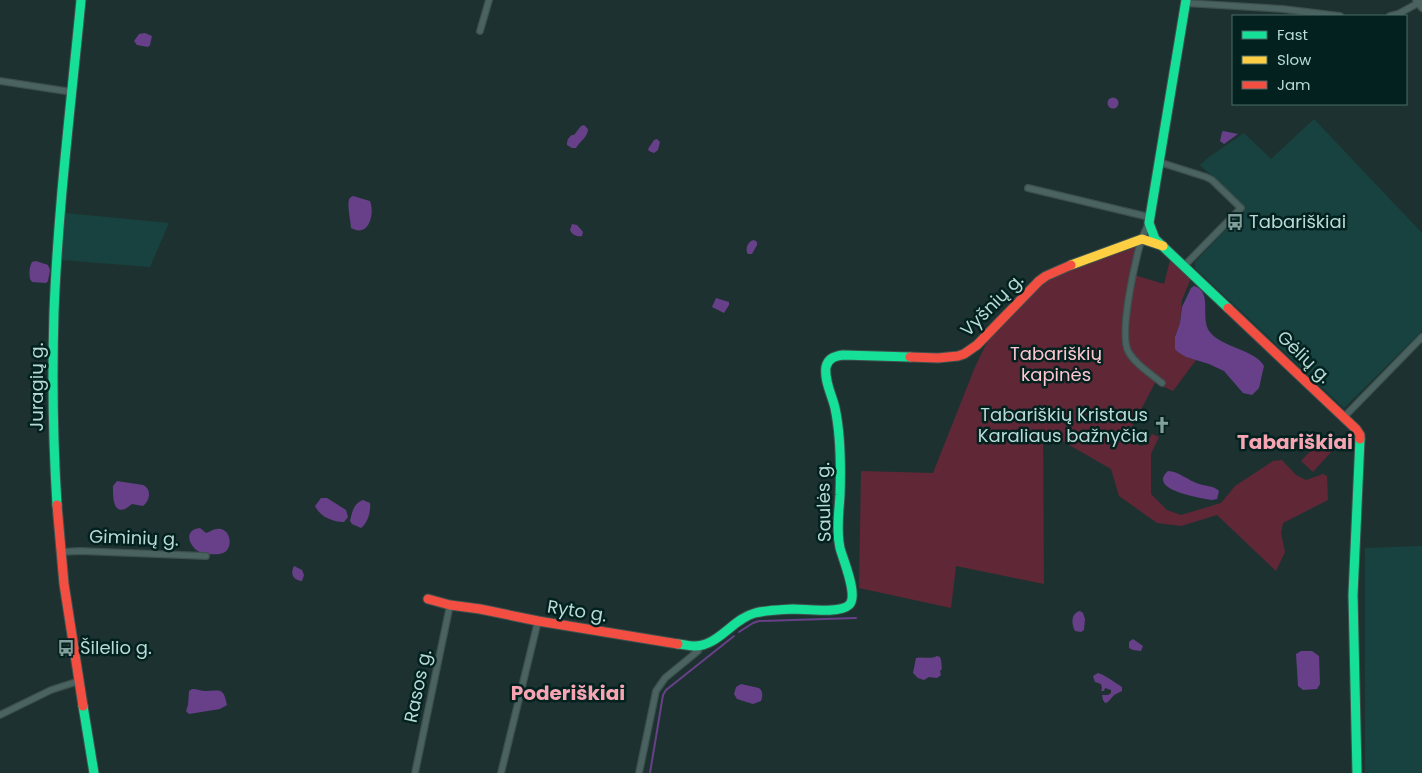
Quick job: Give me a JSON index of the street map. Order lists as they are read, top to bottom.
{
  "streets": {
    "street": [
      "Vyšnių g.",
      "Gėlių g.",
      "Juragių g.",
      "Saulės g.",
      "Giminių g.",
      "Ryto g.",
      "Rasos g."
    ]
  },
  "crossings": [
    ["Vyšnių g.", "Saulės g."],
    ["Juragių g.", "Giminių g."],
    ["Saulės g.", "Ryto g."],
    ["Ryto g.", "Rasos g."]
  ],
  "districts": ["Tabariškiai", "Poderiškiai"],
  "parks": ["Tabariškių kapinės"],
  "places": {
    "bus stop": ["Tabariškiai", "Šilelio g."],
    "church": ["Tabariškių Kristaus Karaliaus bažnyčia"]
  },
  "legend": ["Fast", "Slow", "Jam"]
}
